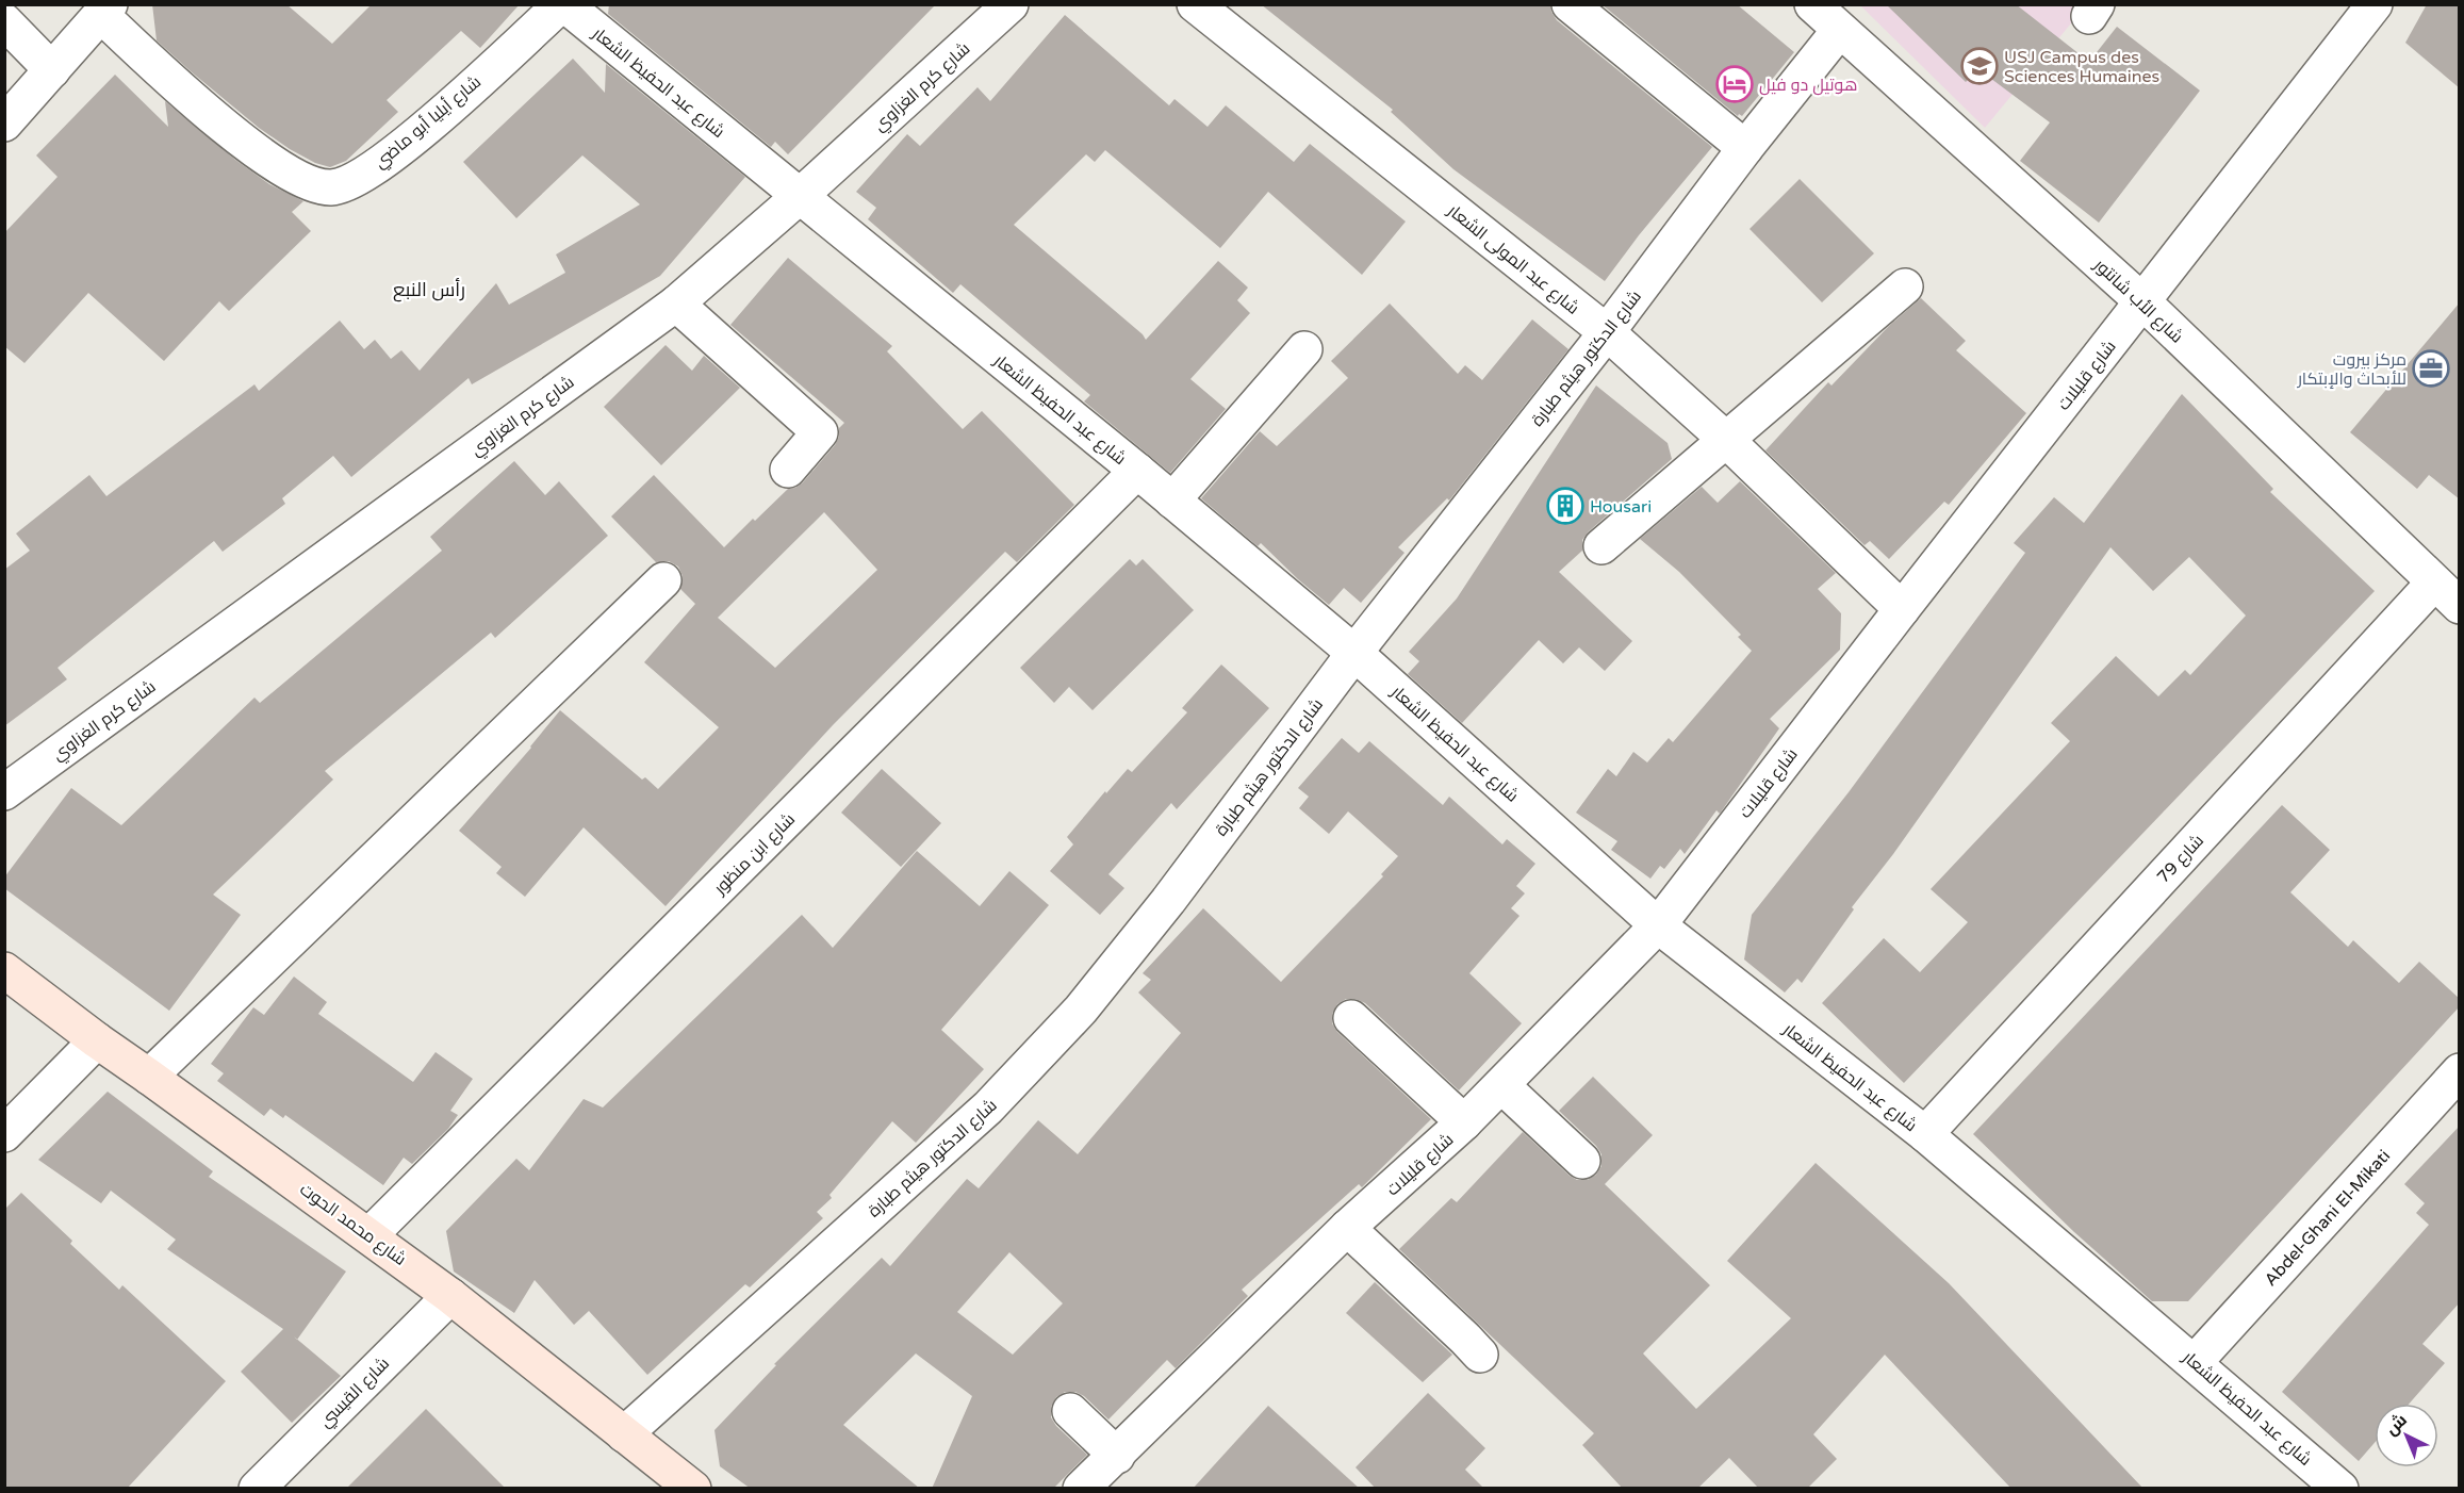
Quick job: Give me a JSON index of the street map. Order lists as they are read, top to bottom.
{
  "streets": {
    "street": [
      "شارع عبد الحفيظ الشعار",
      "شارع كرم الغزاوي",
      "شارع أيليا أبو ماضي",
      "شارع عبد المولى الشعار",
      "شارع الأب شانتور",
      "شارع الدكتور هيثم طبارة",
      "شارع قليلات",
      "شارع ابن منظور",
      "شارع 79",
      "Abdel-Ghani El-Mikati",
      "شارع محمد الحوت",
      "شارع القيسي"
    ]
  },
  "crossings": [
    ["شارع عبد الحفيظ الشعار", "شارع كرم الغزاوي"],
    ["شارع عبد الحفيظ الشعار", "شارع أيليا أبو ماضي"],
    ["شارع عبد الحفيظ الشعار", "شارع الدكتور هيثم طبارة"],
    ["شارع عبد الحفيظ الشعار", "شارع قليلات"],
    ["شارع عبد الحفيظ الشعار", "شارع ابن منظور"],
    ["شارع عبد الحفيظ الشعار", "شارع 79"],
    ["شارع عبد الحفيظ الشعار", "Abdel-Ghani El-Mikati"],
    ["شارع عبد المولى الشعار", "شارع الدكتور هيثم طبارة"],
    ["شارع عبد المولى الشعار", "شارع قليلات"],
    ["شارع الأب شانتور", "شارع الدكتور هيثم طبارة"],
    ["شارع الأب شانتور", "شارع قليلات"],
    ["شارع الأب شانتور", "شارع 79"],
    ["شارع الدكتور هيثم طبارة", "شارع محمد الحوت"],
    ["شارع ابن منظور", "شارع محمد الحوت"],
    ["شارع محمد الحوت", "شارع القيسي"]
  ],
  "districts": ["رأس النبع"],
  "places": {
    "school or university": ["USJ Campus des Sciences Humaines"],
    "hotel": ["هوتيل دو فيل"],
    "office": ["مركز بيروت للأبحاث والإبتكار"],
    "building": ["Housari"]
  },
  "north": "top left"
}
